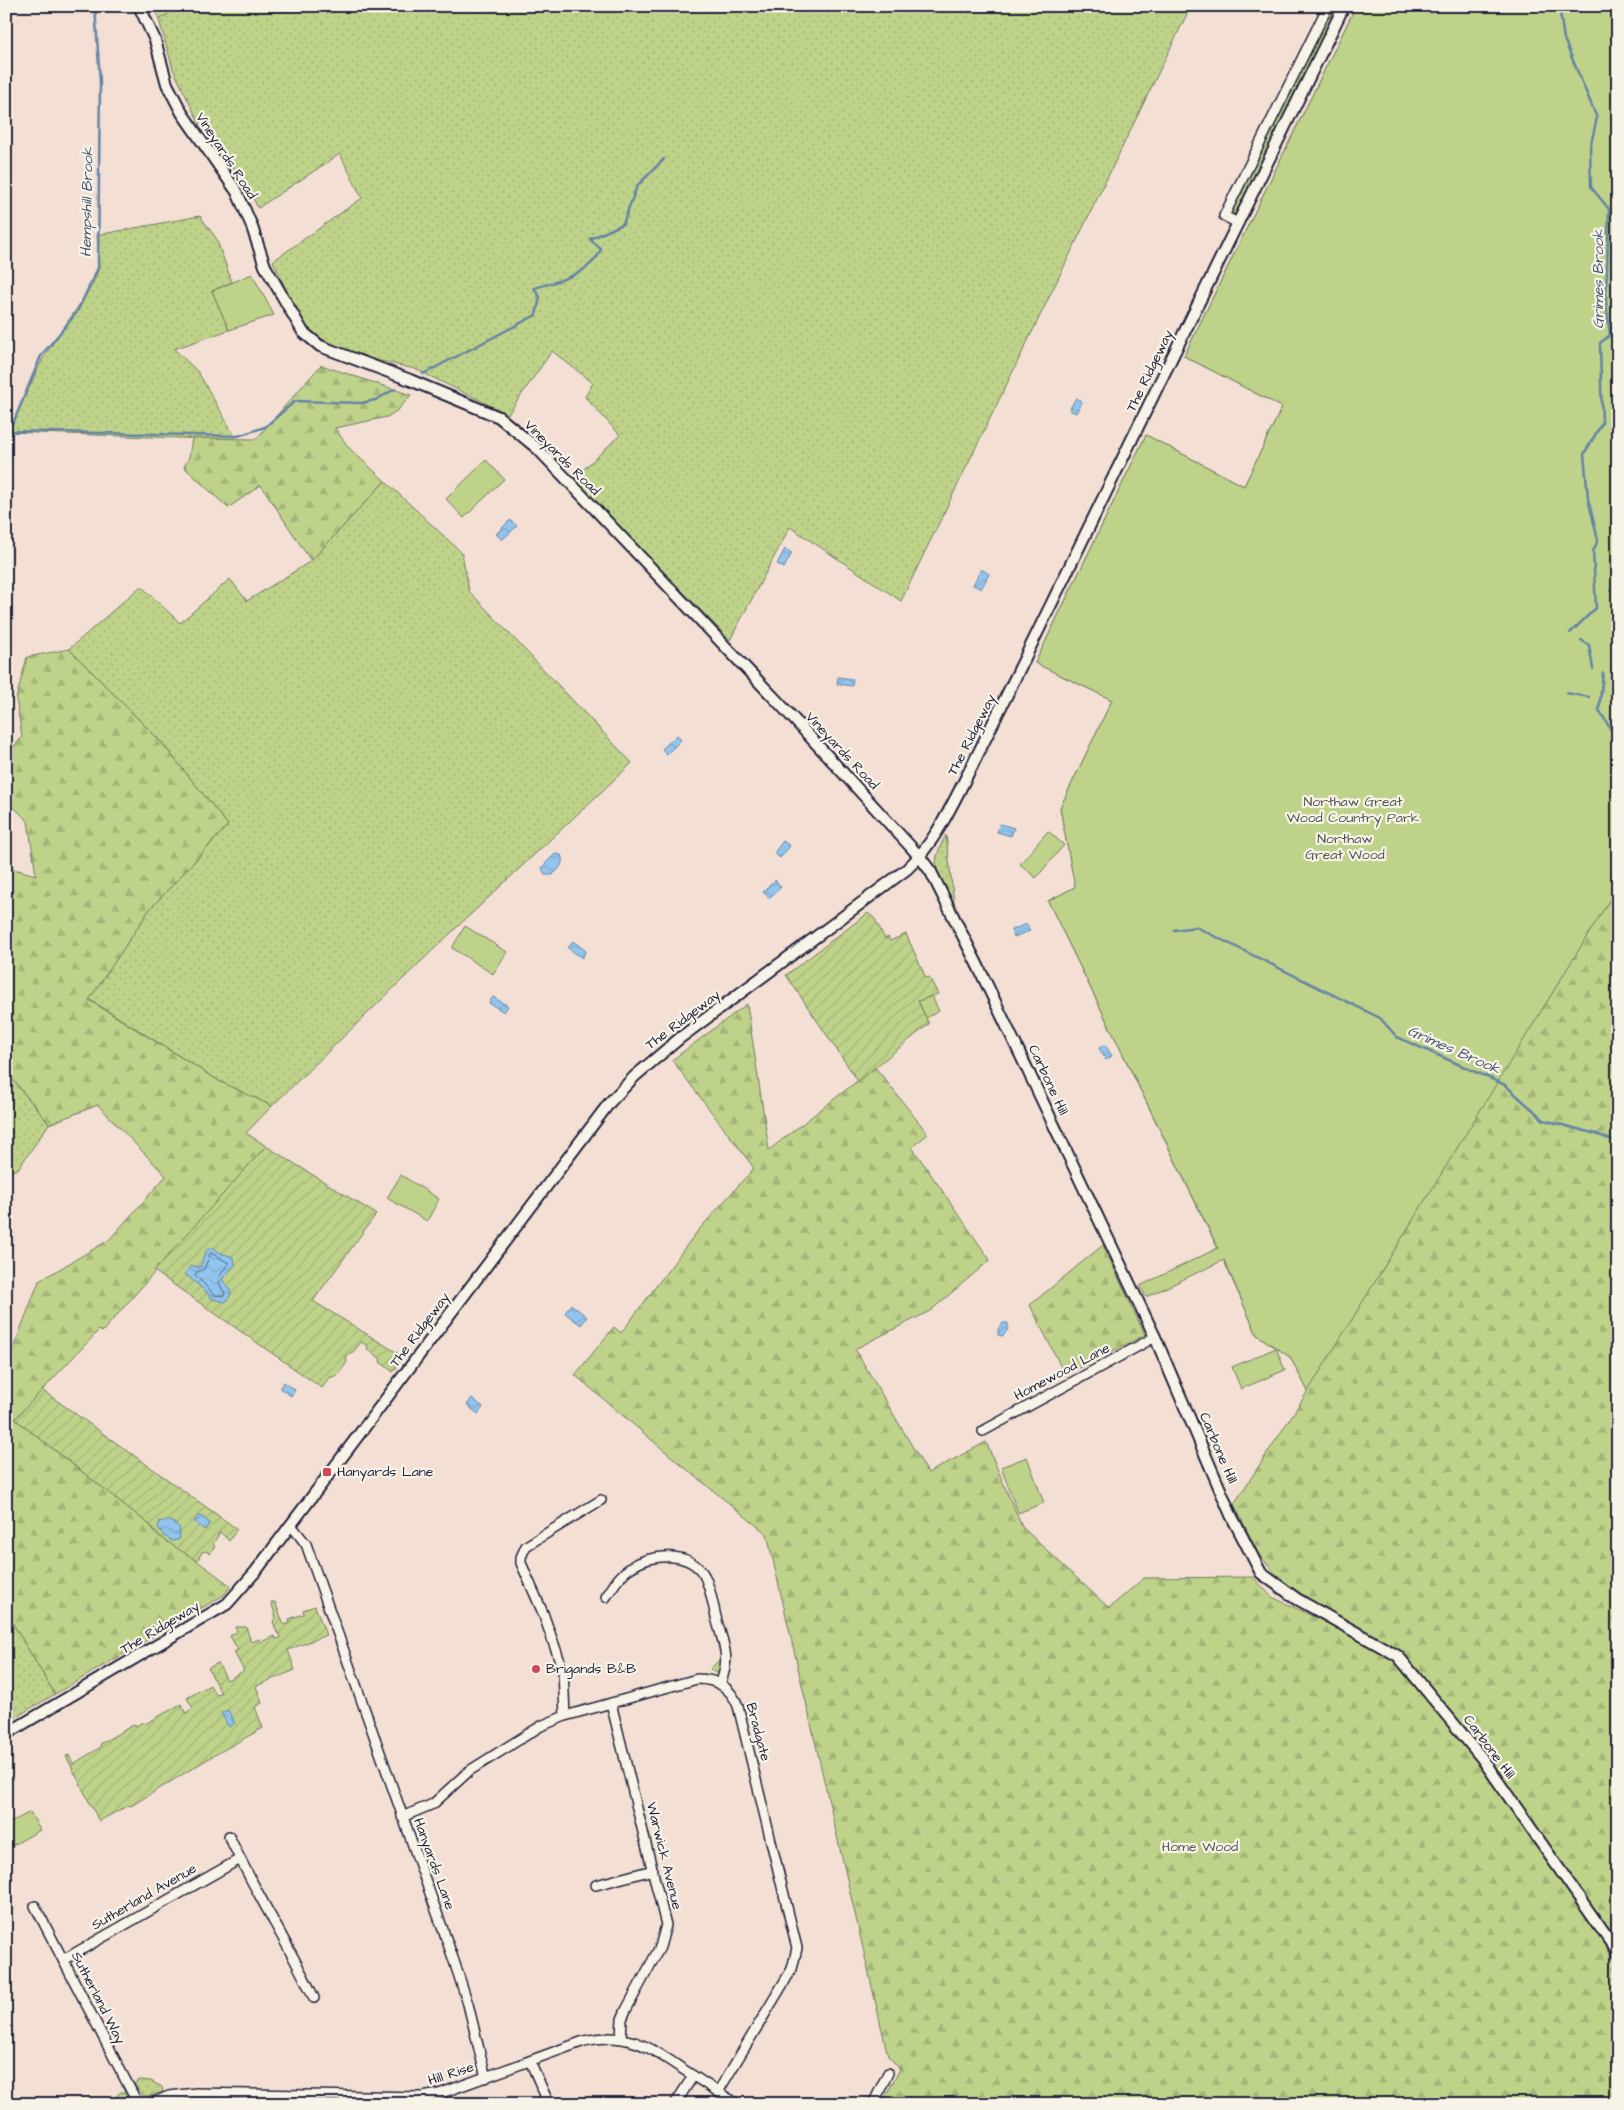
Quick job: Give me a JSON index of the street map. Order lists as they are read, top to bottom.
{
  "streets": {
    "street": [
      "Vineyards Road",
      "The Ridgeway",
      "Carbone Hill",
      "Homewood Lane",
      "Bradgate",
      "Warwick Avenue",
      "Hanyards Lane",
      "Sutherland Avenue",
      "Sutherland Way",
      "Hill Rise"
    ]
  },
  "crossings": [
    ["Vineyards Road", "The Ridgeway"],
    ["Vineyards Road", "Carbone Hill"],
    ["The Ridgeway", "Carbone Hill"],
    ["The Ridgeway", "Hanyards Lane"],
    ["Carbone Hill", "Homewood Lane"],
    ["Bradgate", "Hill Rise"],
    ["Warwick Avenue", "Hill Rise"],
    ["Hanyards Lane", "Hill Rise"],
    ["Sutherland Avenue", "Sutherland Way"]
  ],
  "water": ["Hempshill Brook", "Grimes Brook"],
  "parks": ["Northaw Great Wood Country Park", "Northaw Great Wood", "Home Wood"],
  "places": {
    "transit": ["Hanyards Lane"],
    "other": ["Brigands B&B"]
  }
}
